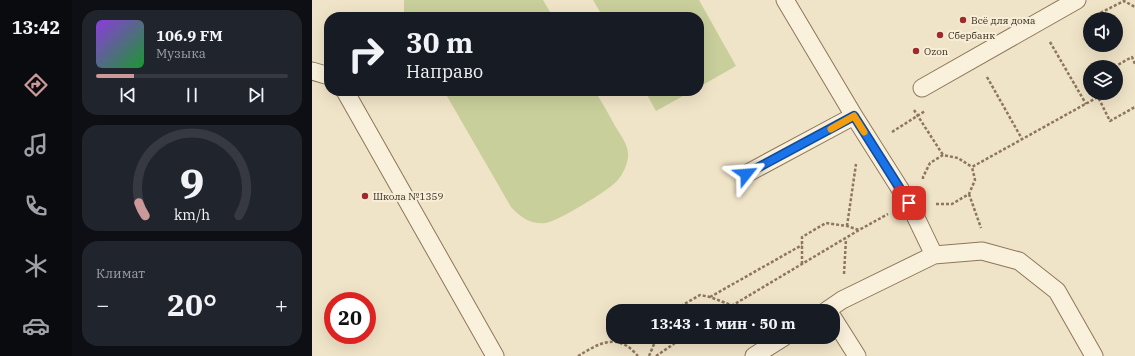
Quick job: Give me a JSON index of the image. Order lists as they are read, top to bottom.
{
  "places": [
    "Всё для дома",
    "Сбербанк",
    "Ozon",
    "Школа №1359"
  ],
  "page": {
    "tabs": "13:42",
    "turn": ["30 m", "Направо"],
    "song": ["106.9 FM", "Музыка"],
    "tile": "Климат",
    "heat": ["−", "20°", "+"],
    "limit": "20",
    "trip": "13:43 · 1 мин · 50 m",
    "gauge": ["9", "km/h"]
  }
}
